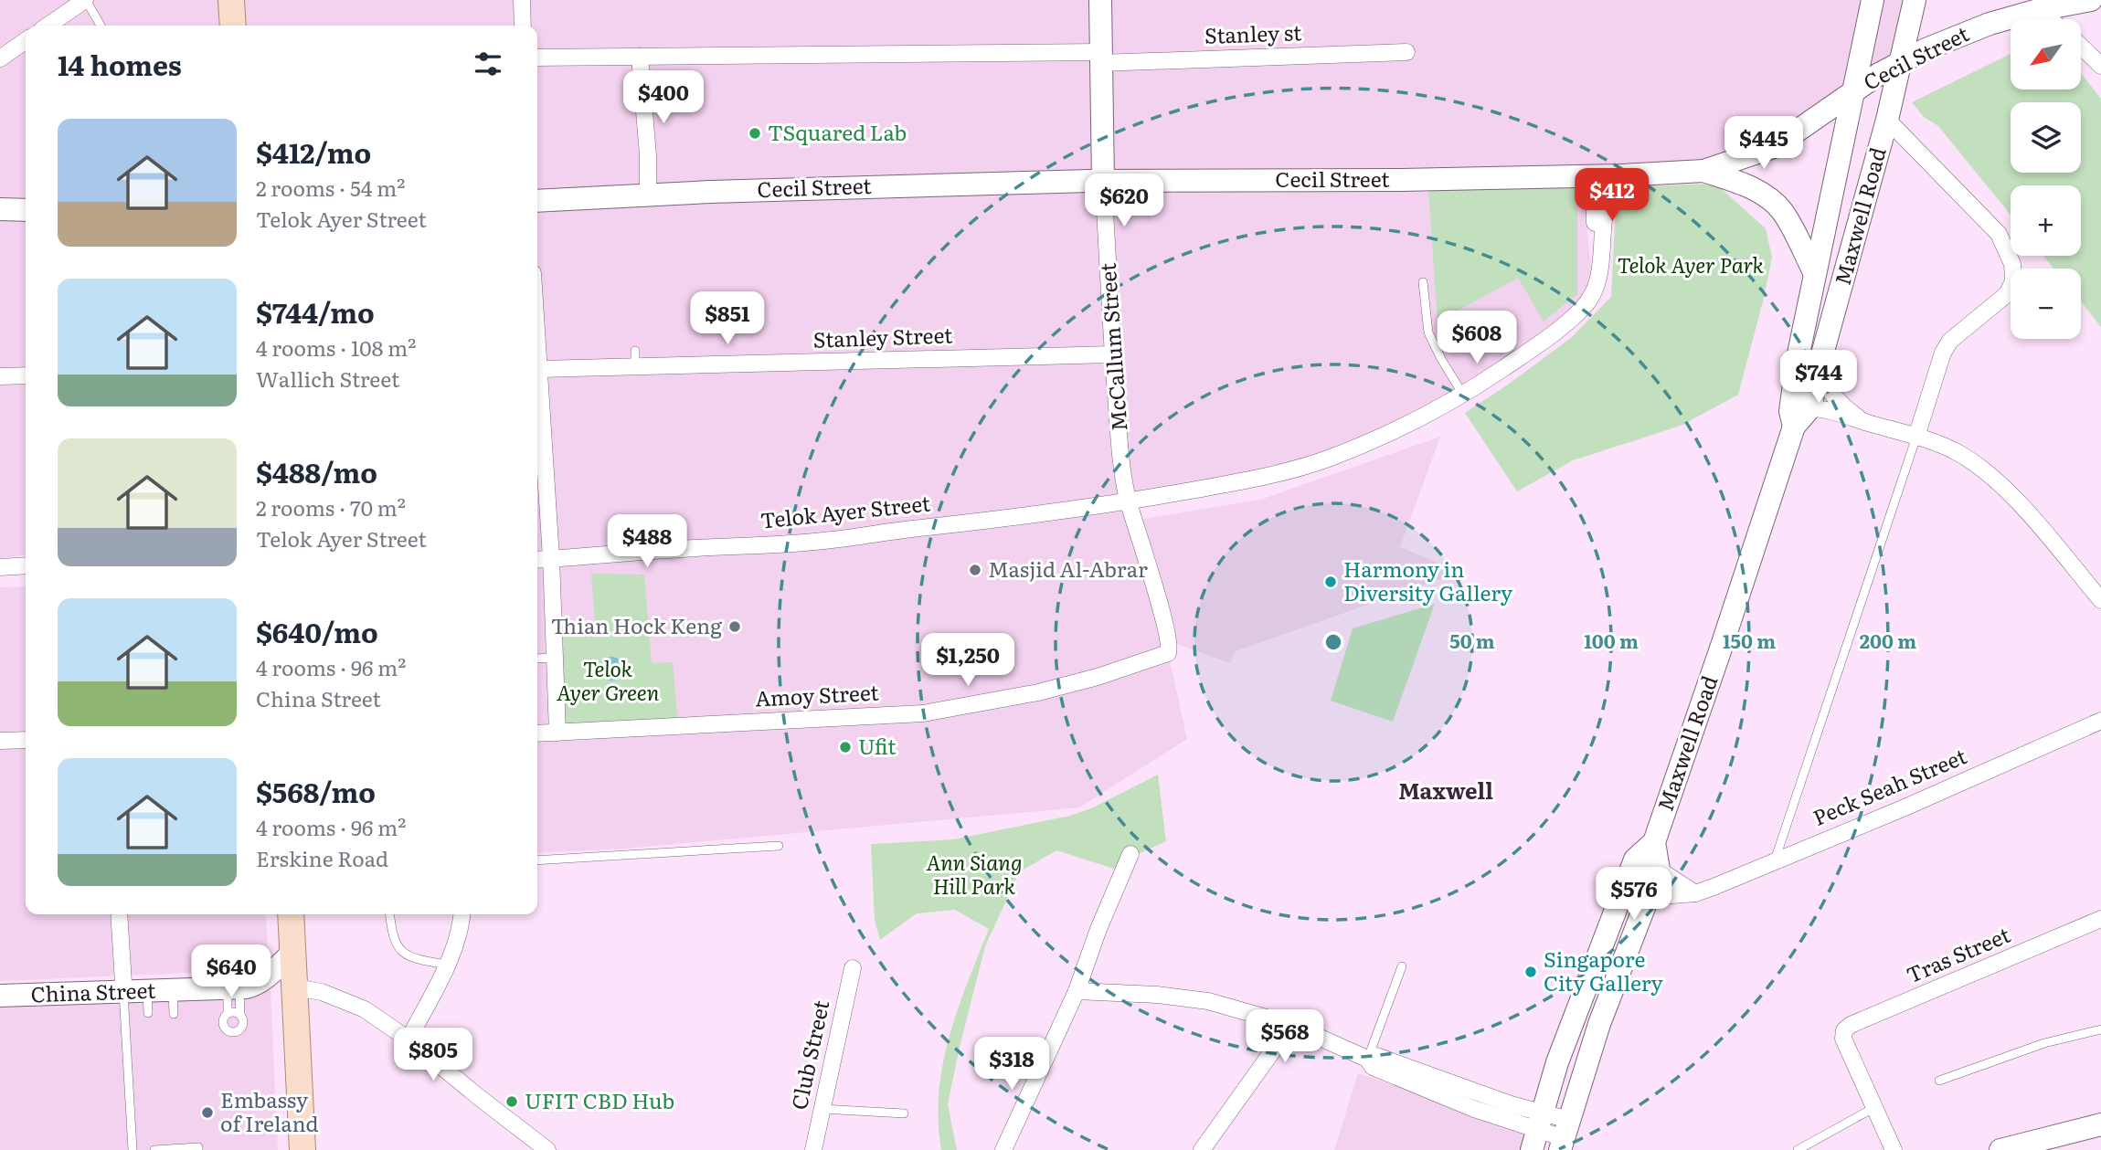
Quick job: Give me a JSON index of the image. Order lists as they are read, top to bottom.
{
  "streets": {
    "main road": [
      "Cecil Street",
      "Maxwell Road",
      "McCallum Street",
      "China Street"
    ],
    "street": [
      "Stanley st",
      "Stanley Street",
      "Telok Ayer Street",
      "Amoy Street",
      "Peck Seah Street",
      "Tras Street",
      "Club Street"
    ]
  },
  "crossings": [
    ["Stanley st", "McCallum Street"],
    ["Cecil Street", "Maxwell Road"],
    ["Cecil Street", "McCallum Street"],
    ["Cecil Street", "Telok Ayer Street"],
    ["Maxwell Road", "Peck Seah Street"],
    ["Stanley Street", "McCallum Street"],
    ["McCallum Street", "Telok Ayer Street"],
    ["McCallum Street", "Amoy Street"],
    ["Telok Ayer Street", "Amoy Street"]
  ],
  "districts": ["Maxwell"],
  "parks": ["Telok Ayer Park", "Telok Ayer Green", "Ann Siang Hill Park"],
  "places": [
    "TSquared Lab",
    "Masjid Al-Abrar",
    "Harmony in Diversity Gallery",
    "Thian Hock Keng",
    "Ufit",
    "Singapore City Gallery",
    "UFIT CBD Hub",
    "Embassy of Ireland"
  ],
  "north": "bottom left",
  "page": {
    "map_buttons": ["+", "−"],
    "heading": "14 homes",
    "price": [
      "$400",
      "$445",
      "$412",
      "$620",
      "$851",
      "$608",
      "$744",
      "$488",
      "$1,250",
      "$576",
      "$640",
      "$568",
      "$805",
      "$318"
    ],
    "list": [
      {
        "name": "$412/mo",
        "note": "2 rooms · 54 m² · Telok Ayer Street"
      },
      {
        "name": "$744/mo",
        "note": "4 rooms · 108 m² · Wallich Street"
      },
      {
        "name": "$488/mo",
        "note": "2 rooms · 70 m² · Telok Ayer Street"
      },
      {
        "name": "$640/mo",
        "note": "4 rooms · 96 m² · China Street"
      },
      {
        "name": "$568/mo",
        "note": "4 rooms · 96 m² · Erskine Road"
      }
    ]
  },
  "rings": [
    "50 m",
    "100 m",
    "150 m",
    "200 m"
  ]
}
